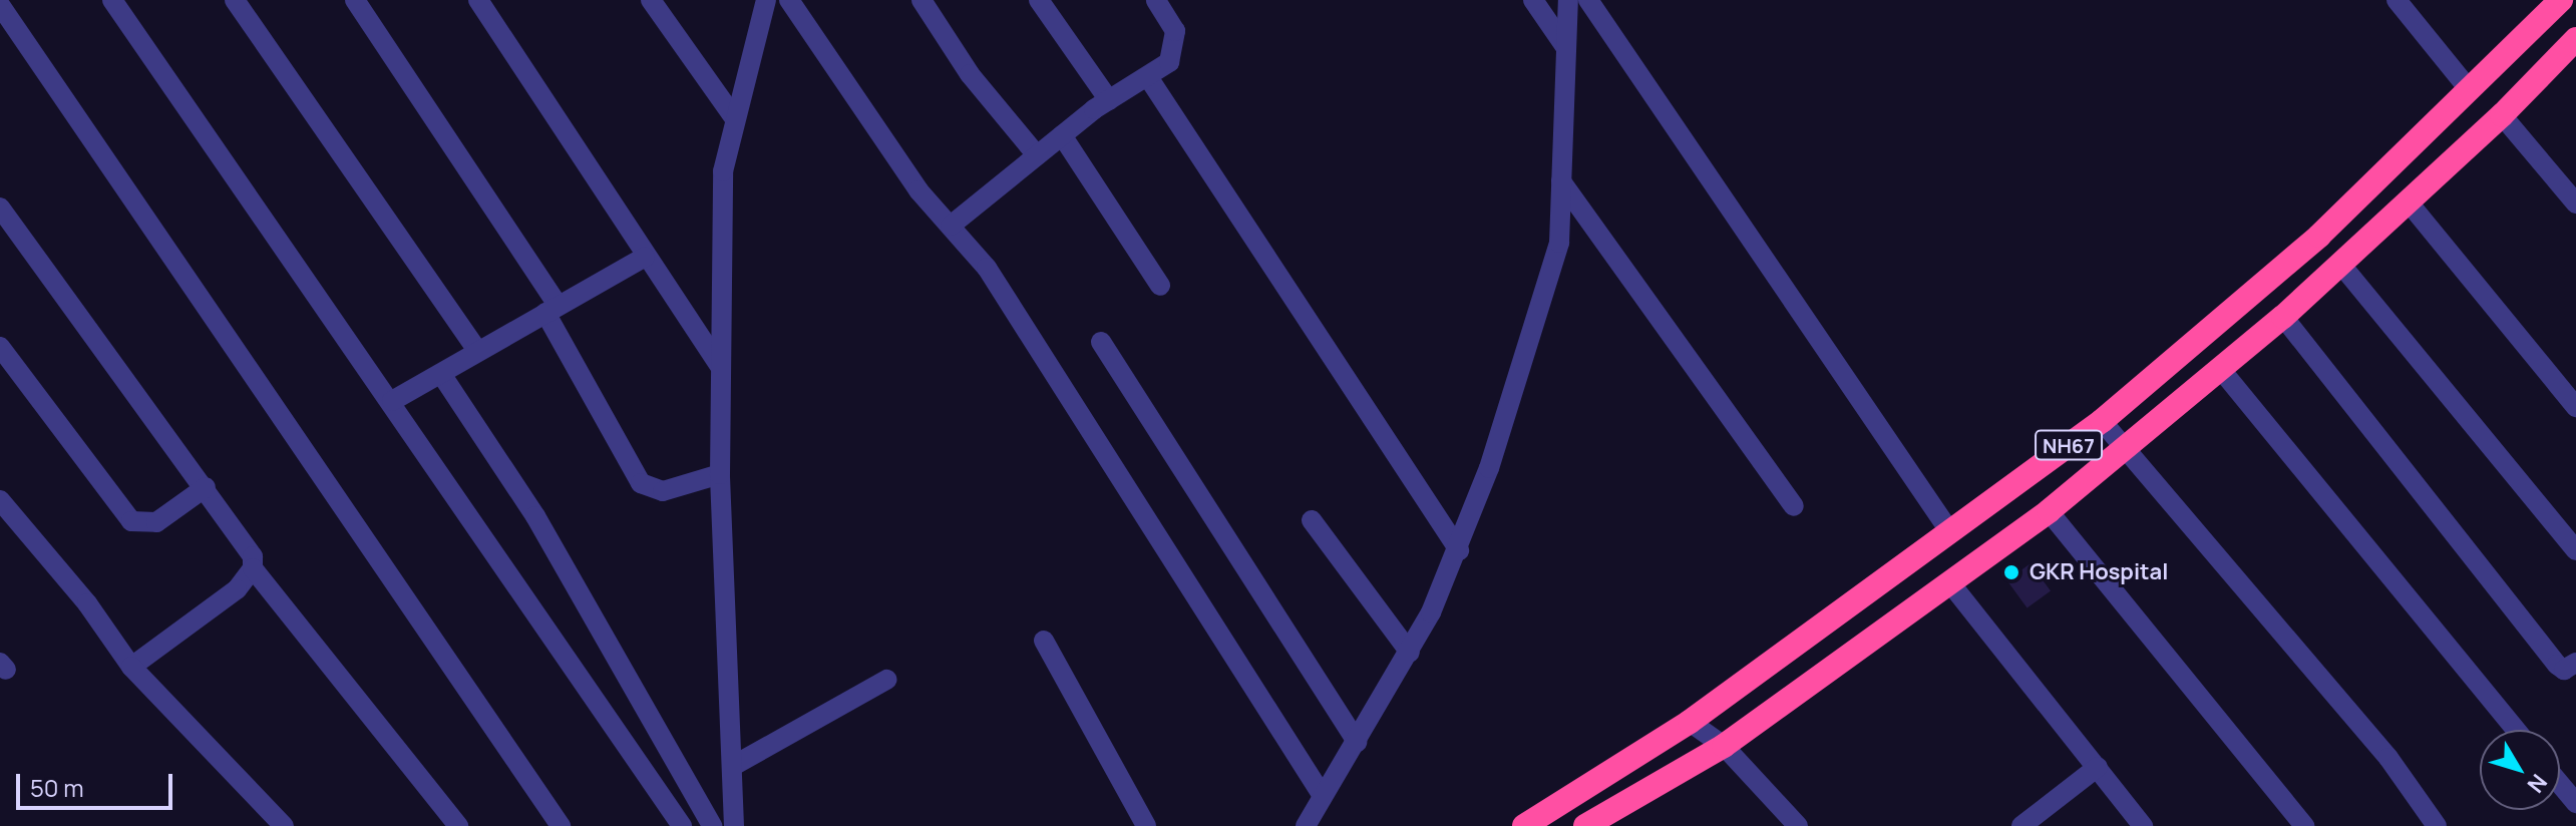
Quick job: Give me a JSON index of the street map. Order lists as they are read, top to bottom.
{
  "streets": {
    "highway": ["NH67"]
  },
  "places": ["GKR Hospital"],
  "scale_bar": "50 m",
  "north": "bottom right"
}
